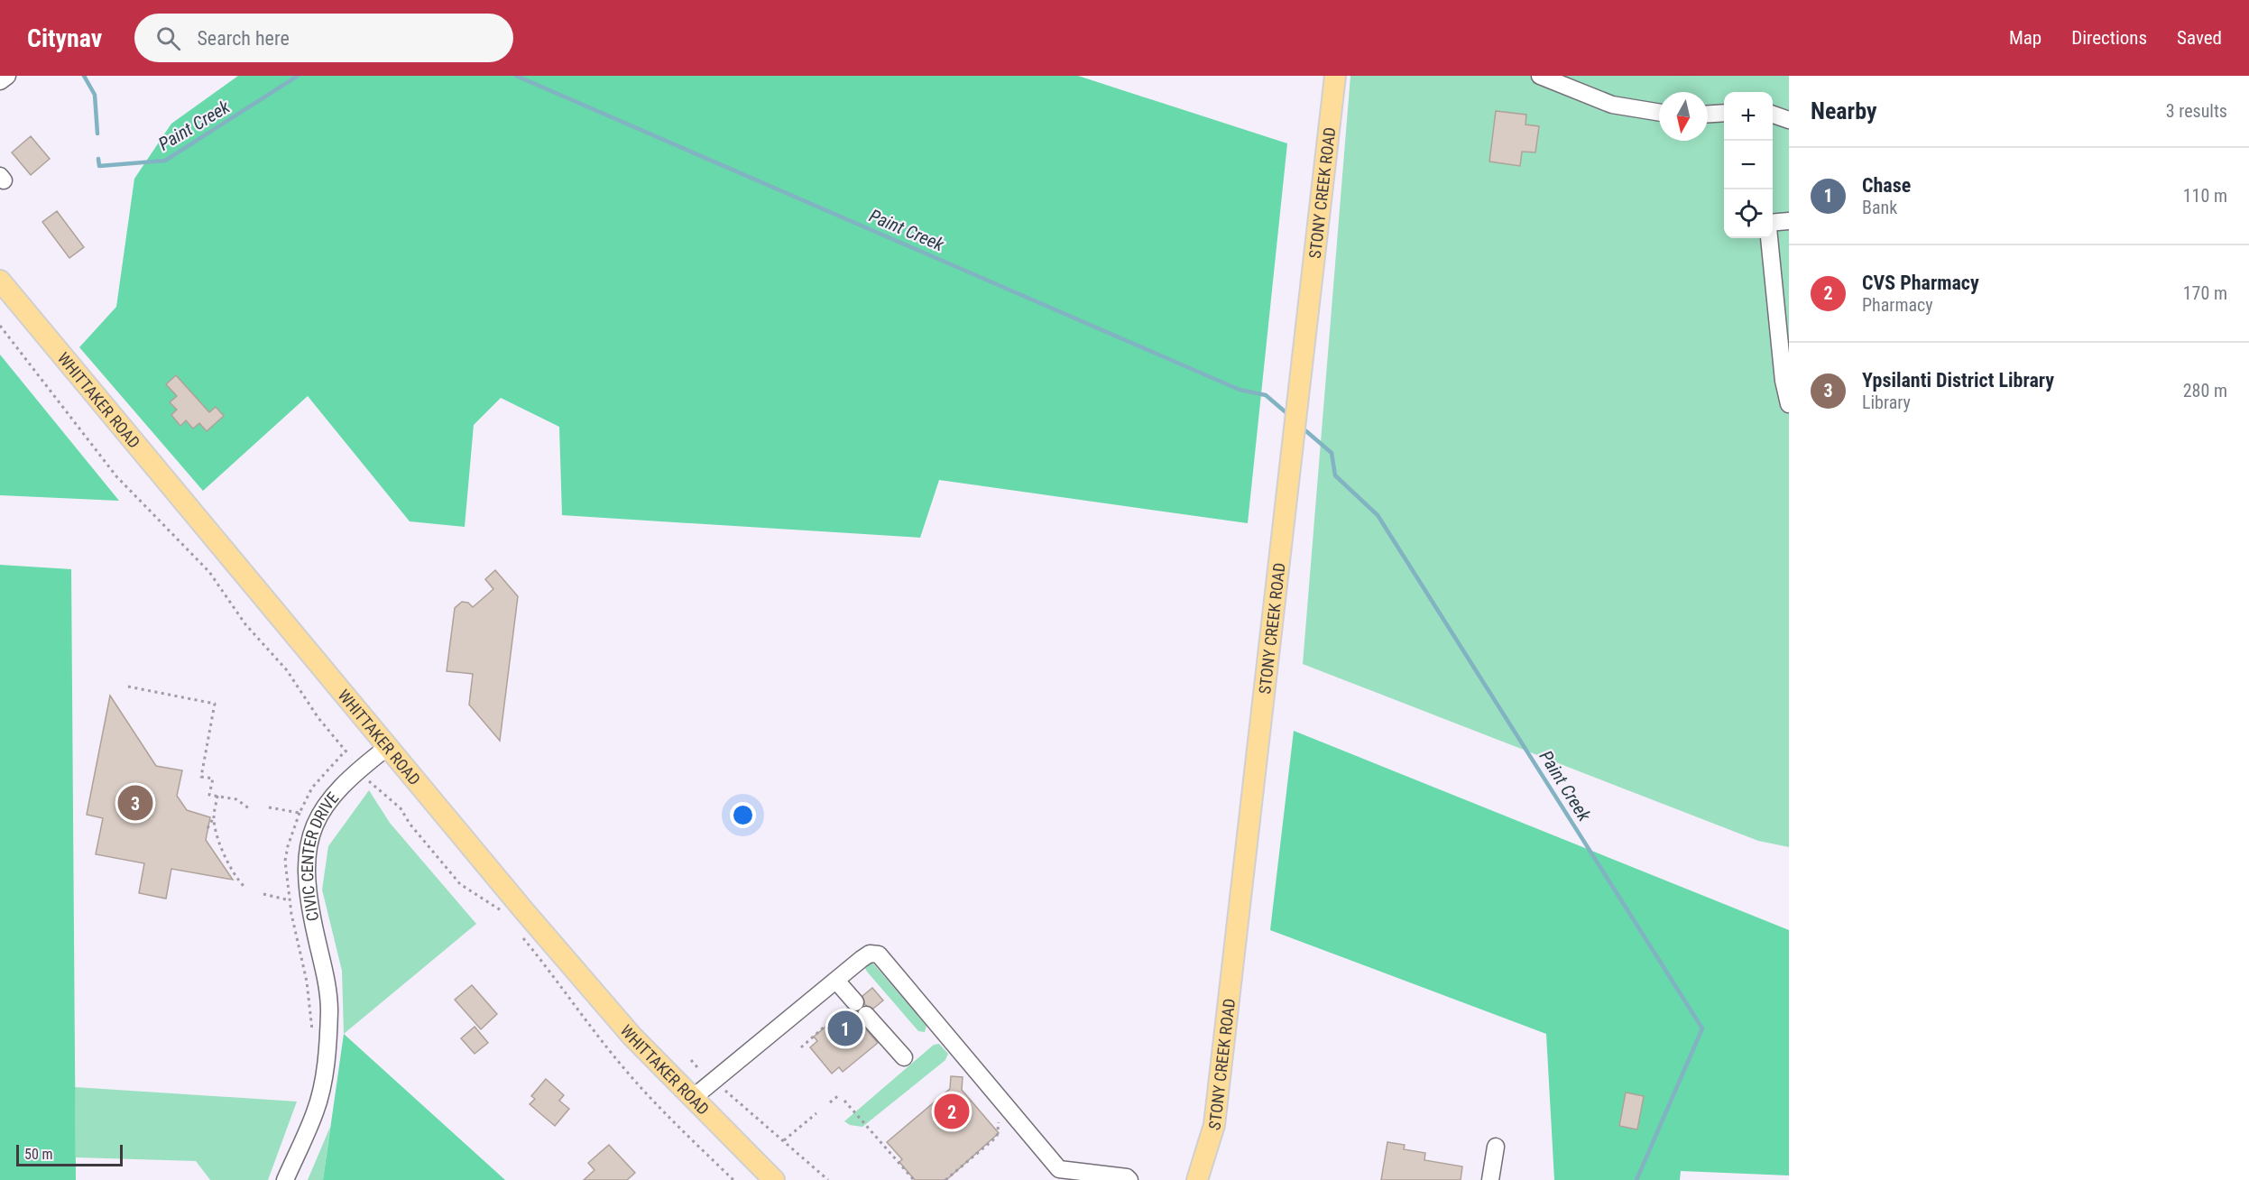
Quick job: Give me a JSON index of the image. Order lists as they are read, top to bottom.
{
  "streets": {
    "main road": ["STONY CREEK ROAD", "WHITTAKER ROAD"],
    "street": ["CIVIC CENTER DRIVE"]
  },
  "crossings": [
    ["WHITTAKER ROAD", "CIVIC CENTER DRIVE"]
  ],
  "water": ["Paint Creek"],
  "scale_bar": "50 m",
  "north": "bottom",
  "page": {
    "header": "Citynav",
    "search": "Search here",
    "nav": ["Map", "Directions", "Saved"],
    "heading": ["Nearby", "3 results"],
    "map_buttons": ["+", "−"],
    "list": [
      {
        "mark": "1",
        "name": "Chase",
        "note": "Bank",
        "value": "110 m"
      },
      {
        "mark": "2",
        "name": "CVS Pharmacy",
        "note": "Pharmacy",
        "value": "170 m"
      },
      {
        "mark": "3",
        "name": "Ypsilanti District Library",
        "note": "Library",
        "value": "280 m"
      }
    ],
    "pins": ["3", "1", "2"],
    "scale": "50 m"
  }
}
